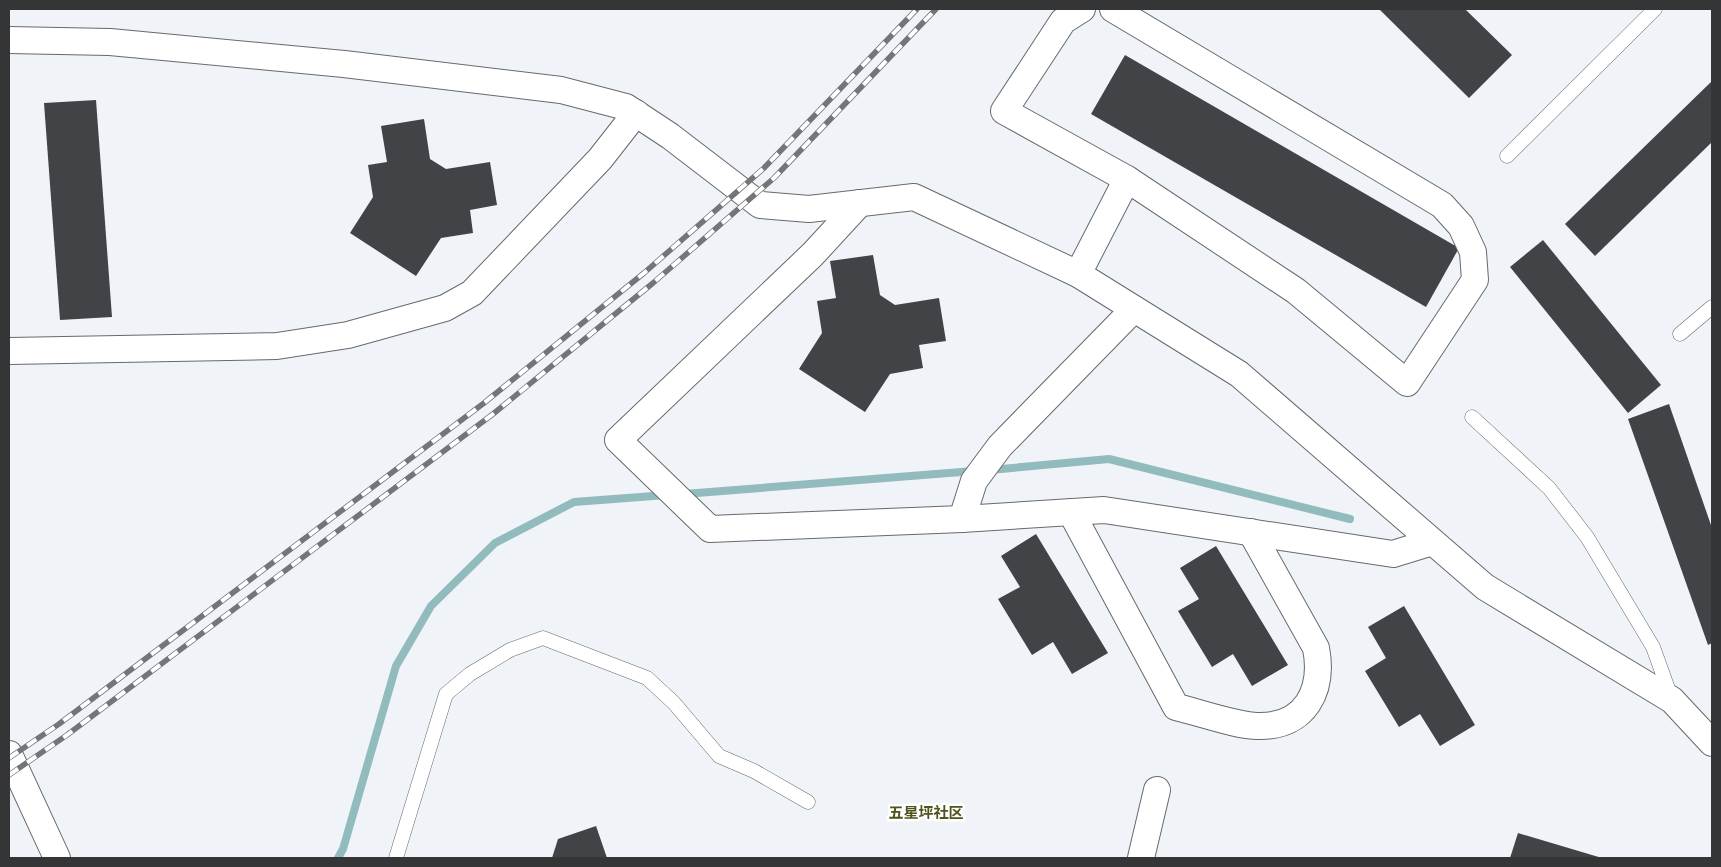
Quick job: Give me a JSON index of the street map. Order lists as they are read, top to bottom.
{
  "districts": ["五星坪社区"]
}
